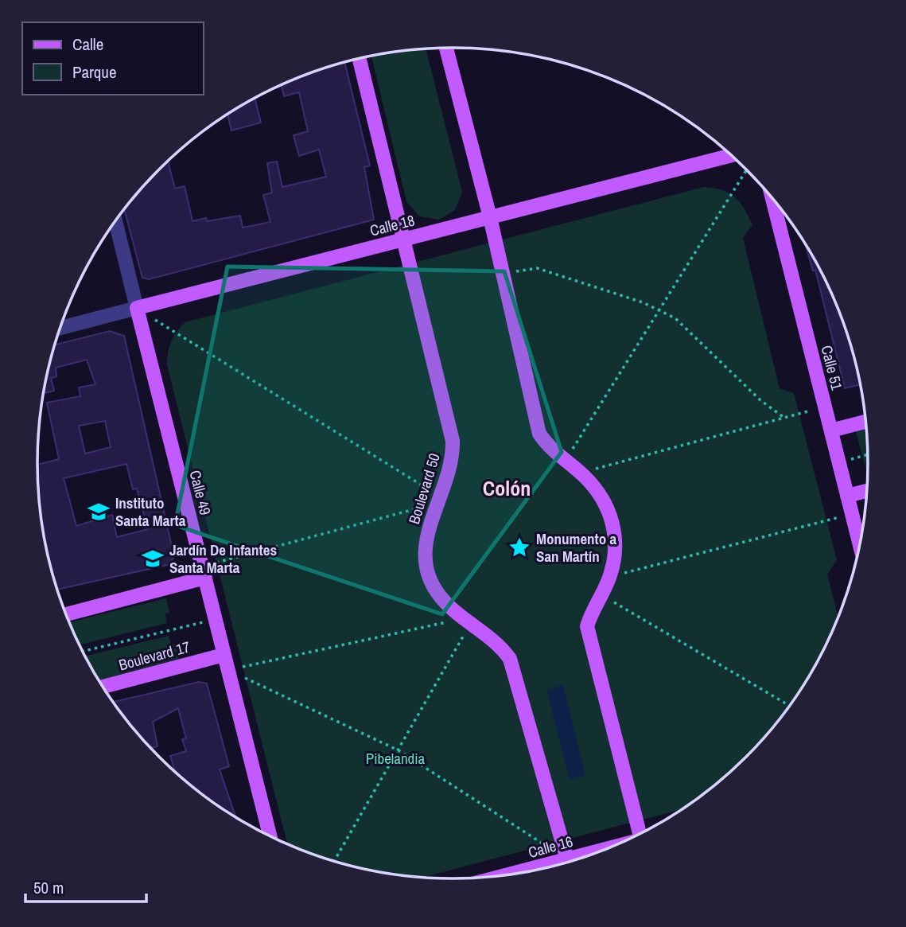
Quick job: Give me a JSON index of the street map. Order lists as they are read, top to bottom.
{
  "streets": {
    "main road": [
      "Calle 18",
      "Calle 51",
      "Boulevard 50",
      "Calle 49",
      "Boulevard 17"
    ]
  },
  "crossings": [
    ["Calle 18", "Boulevard 50"],
    ["Calle 18", "Calle 49"],
    ["Calle 49", "Boulevard 17"]
  ],
  "districts": ["Colón"],
  "parks": ["Pibelandia"],
  "places": {
    "school or university": ["Instituto Santa Marta", "Jardín De Infantes Santa Marta"],
    "place": ["Monumento a San Martín"]
  },
  "legend": ["Calle", "Parque"],
  "scale_bar": "50 m"
}
